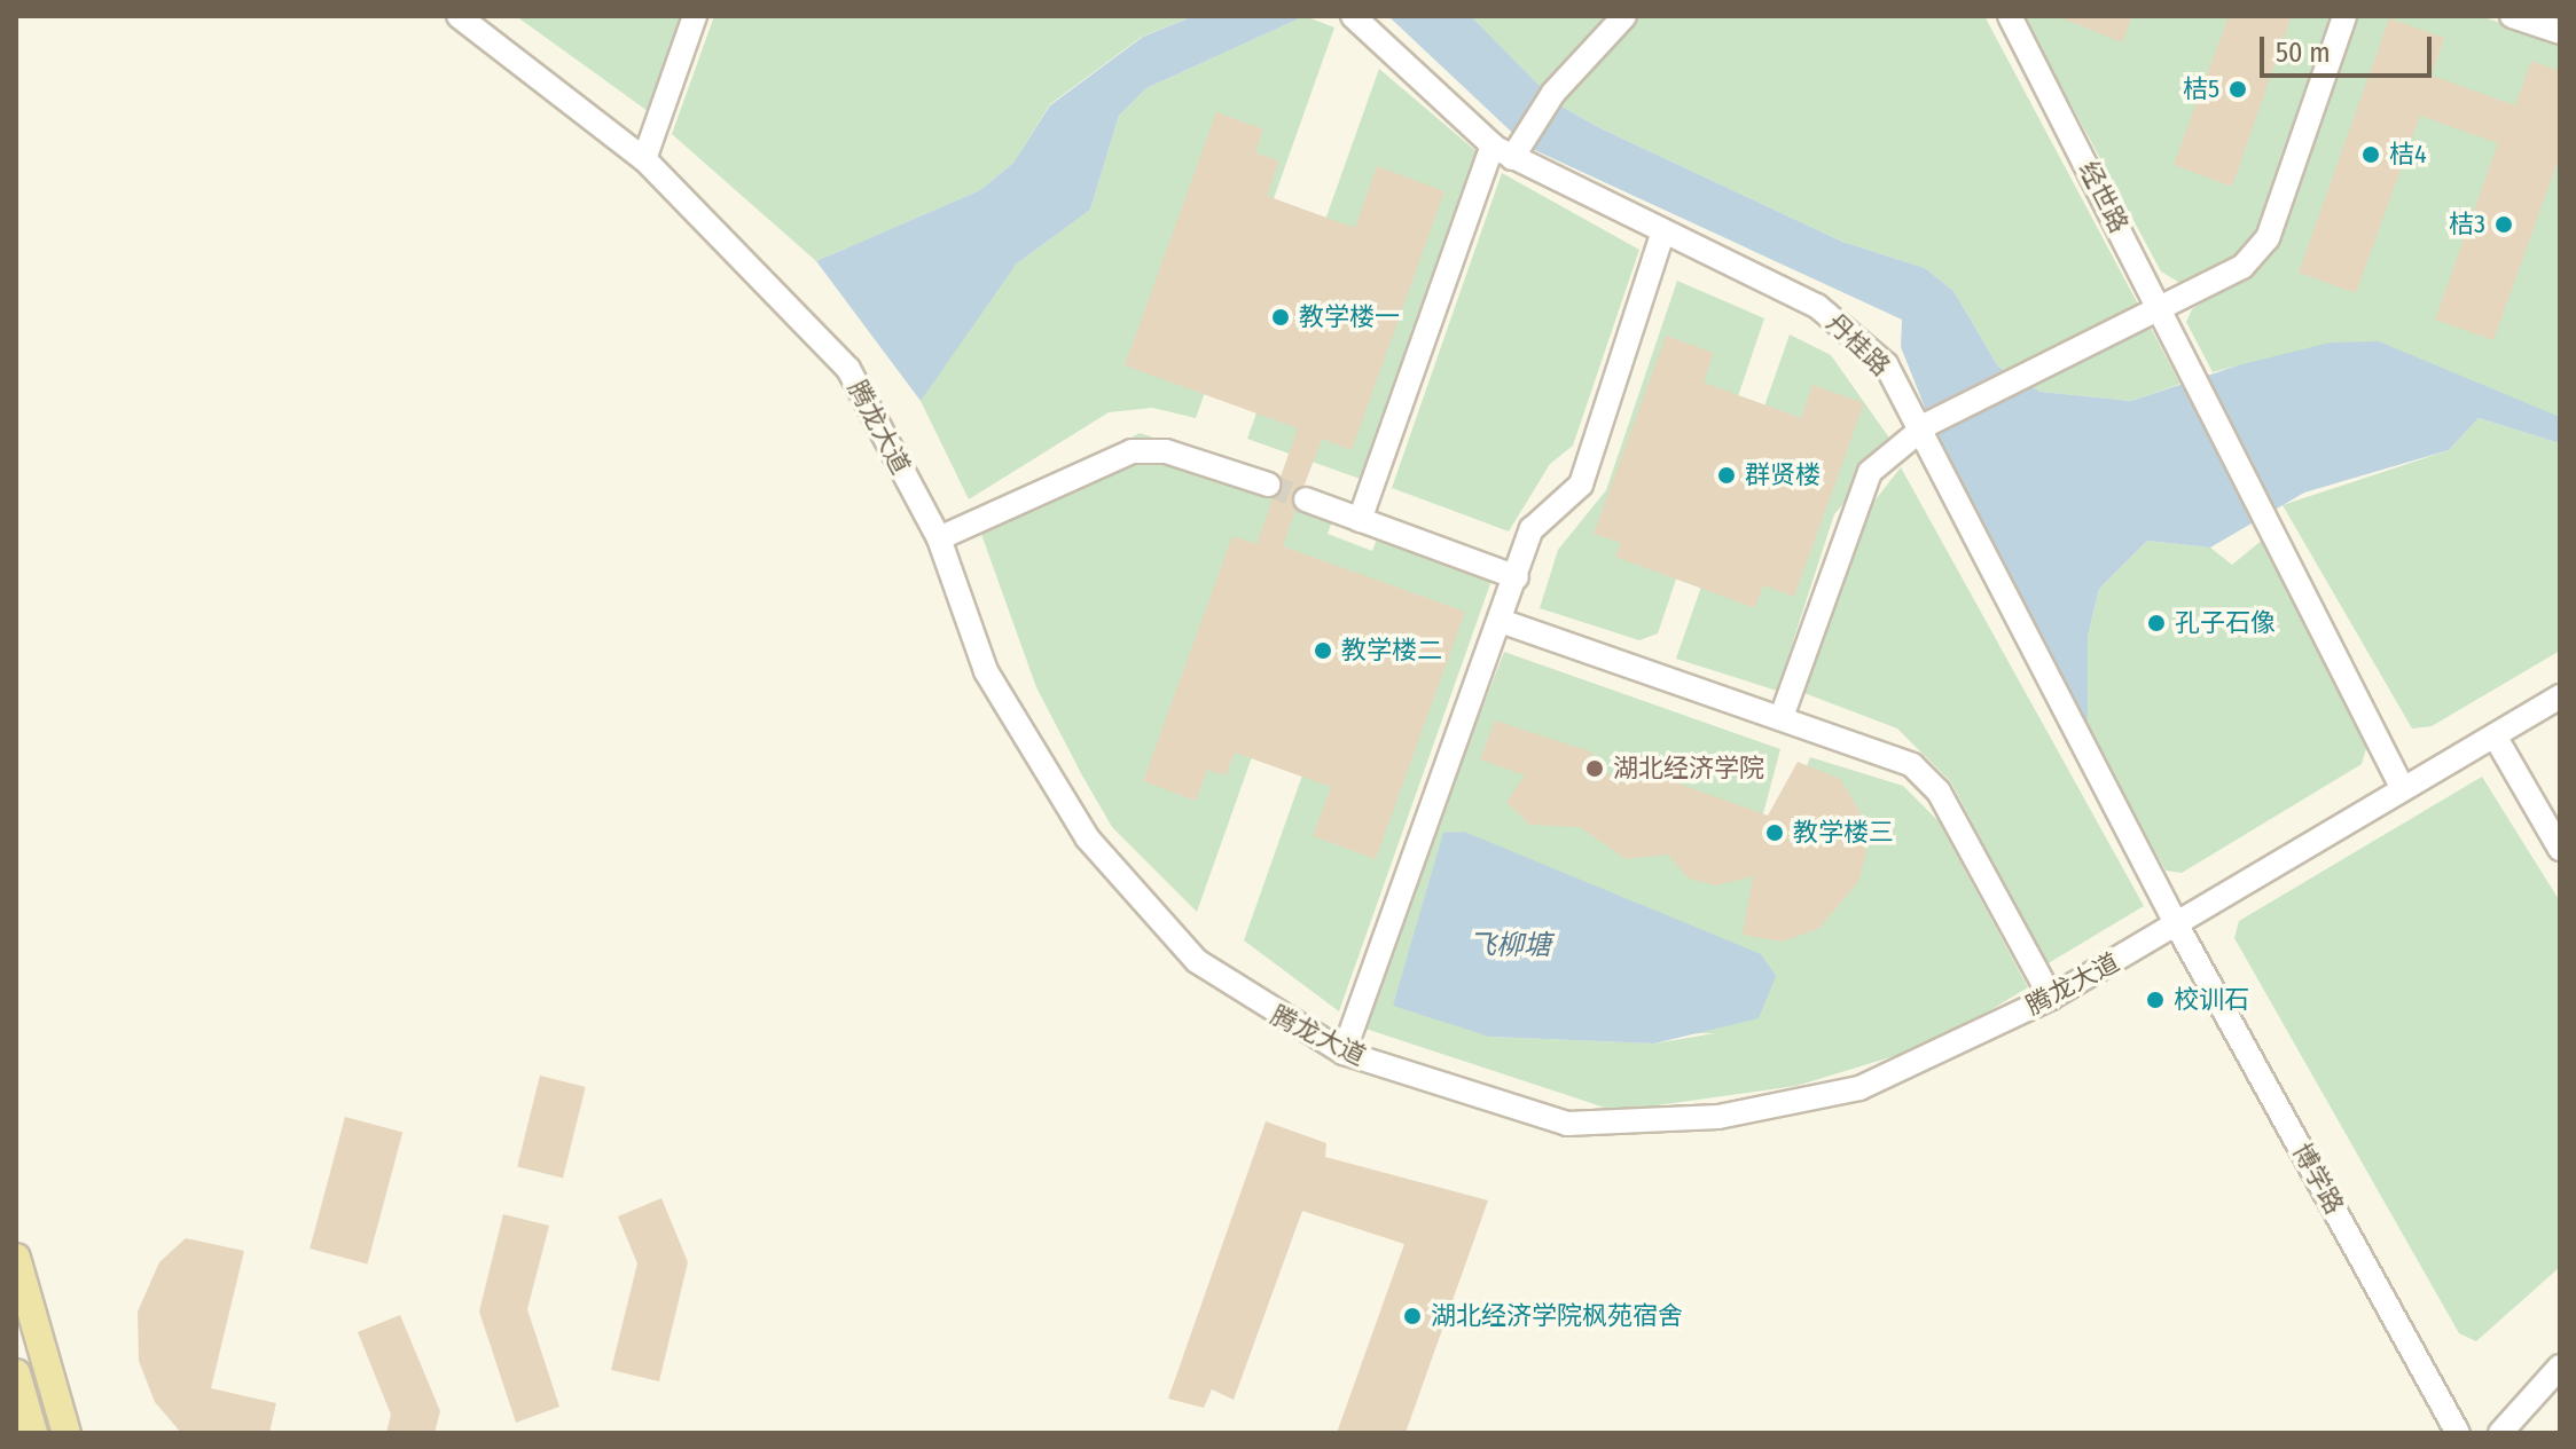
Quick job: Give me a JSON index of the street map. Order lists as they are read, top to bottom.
{
  "streets": {
    "street": [
      "经世路",
      "丹桂路",
      "腾龙大道",
      "博学路"
    ]
  },
  "crossings": [
    ["经世路", "腾龙大道"],
    ["丹桂路", "腾龙大道"],
    ["丹桂路", "博学路"],
    ["腾龙大道", "博学路"]
  ],
  "water": ["飞柳塘"],
  "places": [
    "桔5",
    "桔4",
    "桔3",
    "教学楼一",
    "群贤楼",
    "孔子石像",
    "教学楼二",
    "湖北经济学院",
    "教学楼三",
    "校训石",
    "湖北经济学院枫苑宿舍"
  ],
  "scale_bar": "50 m"
}
